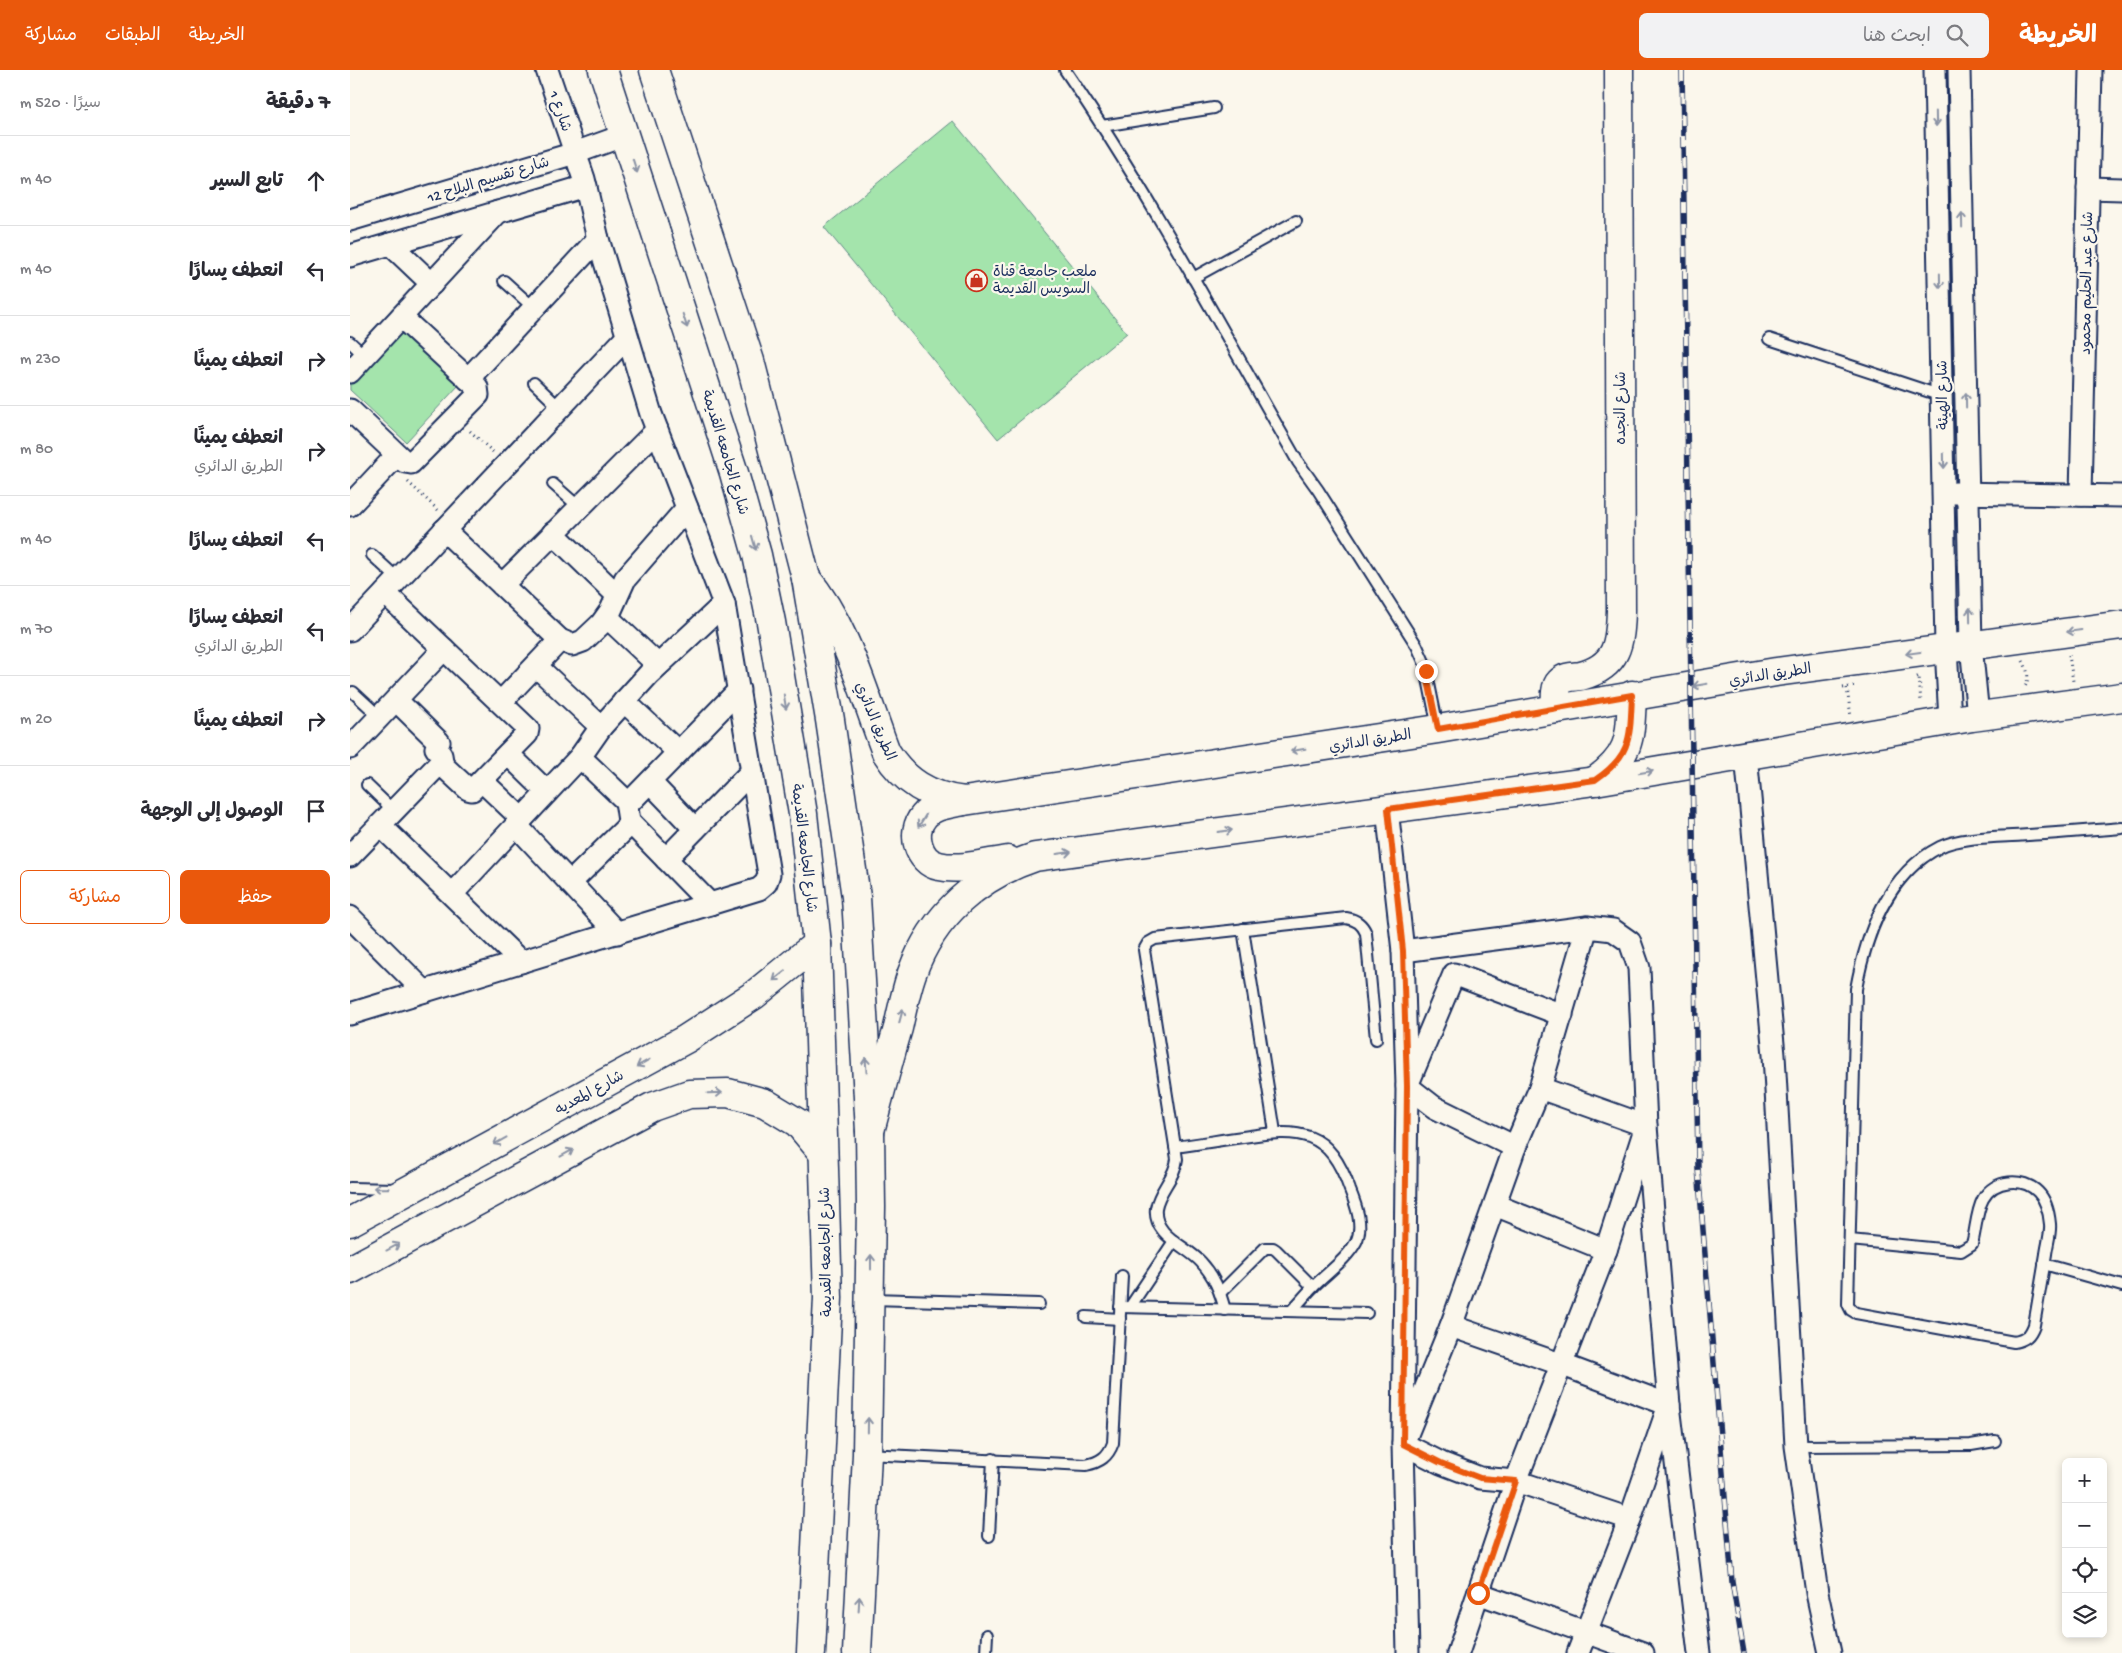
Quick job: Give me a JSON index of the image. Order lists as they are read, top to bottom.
{
  "streets": {
    "main road": [
      "شارع النجده",
      "شارع الجامعه القديمة",
      "الطريق الدائري",
      "شارع المعديه"
    ],
    "street": [
      "شارع 1",
      "شارع تقسيم البلاح 12",
      "شارع عبد الحليم محمود",
      "شارع الهيئة"
    ]
  },
  "crossings": [
    ["شارع 1", "شارع تقسيم البلاح 12"],
    ["شارع تقسيم البلاح 12", "شارع الجامعه القديمة"],
    ["شارع الهيئة", "الطريق الدائري"],
    ["شارع النجده", "الطريق الدائري"],
    ["شارع الجامعه القديمة", "شارع المعديه"]
  ],
  "one_way": ["شارع المعديه"],
  "places": {
    "shop": ["ملعب جامعة قناة السويس القديمة"]
  },
  "page": {
    "header": "الخريطة",
    "search": "ابحث هنا",
    "nav": ["الخريطة", "الطبقات", "مشاركة"],
    "heading": ["7 دقيقة", "سيرًا · 520 m"],
    "list": [
      ["تابع السير", "40 m"],
      ["انعطف يسارًا", "40 m"],
      ["انعطف يمينًا", "230 m"],
      ["انعطف يمينًا", "الطريق الدائري", "80 m"],
      ["انعطف يسارًا", "40 m"],
      ["انعطف يسارًا", "الطريق الدائري", "70 m"],
      ["انعطف يمينًا", "20 m"],
      "الوصول إلى الوجهة"
    ],
    "buttons": ["حفظ", "مشاركة"],
    "map_buttons": ["+", "−"]
  }
}
